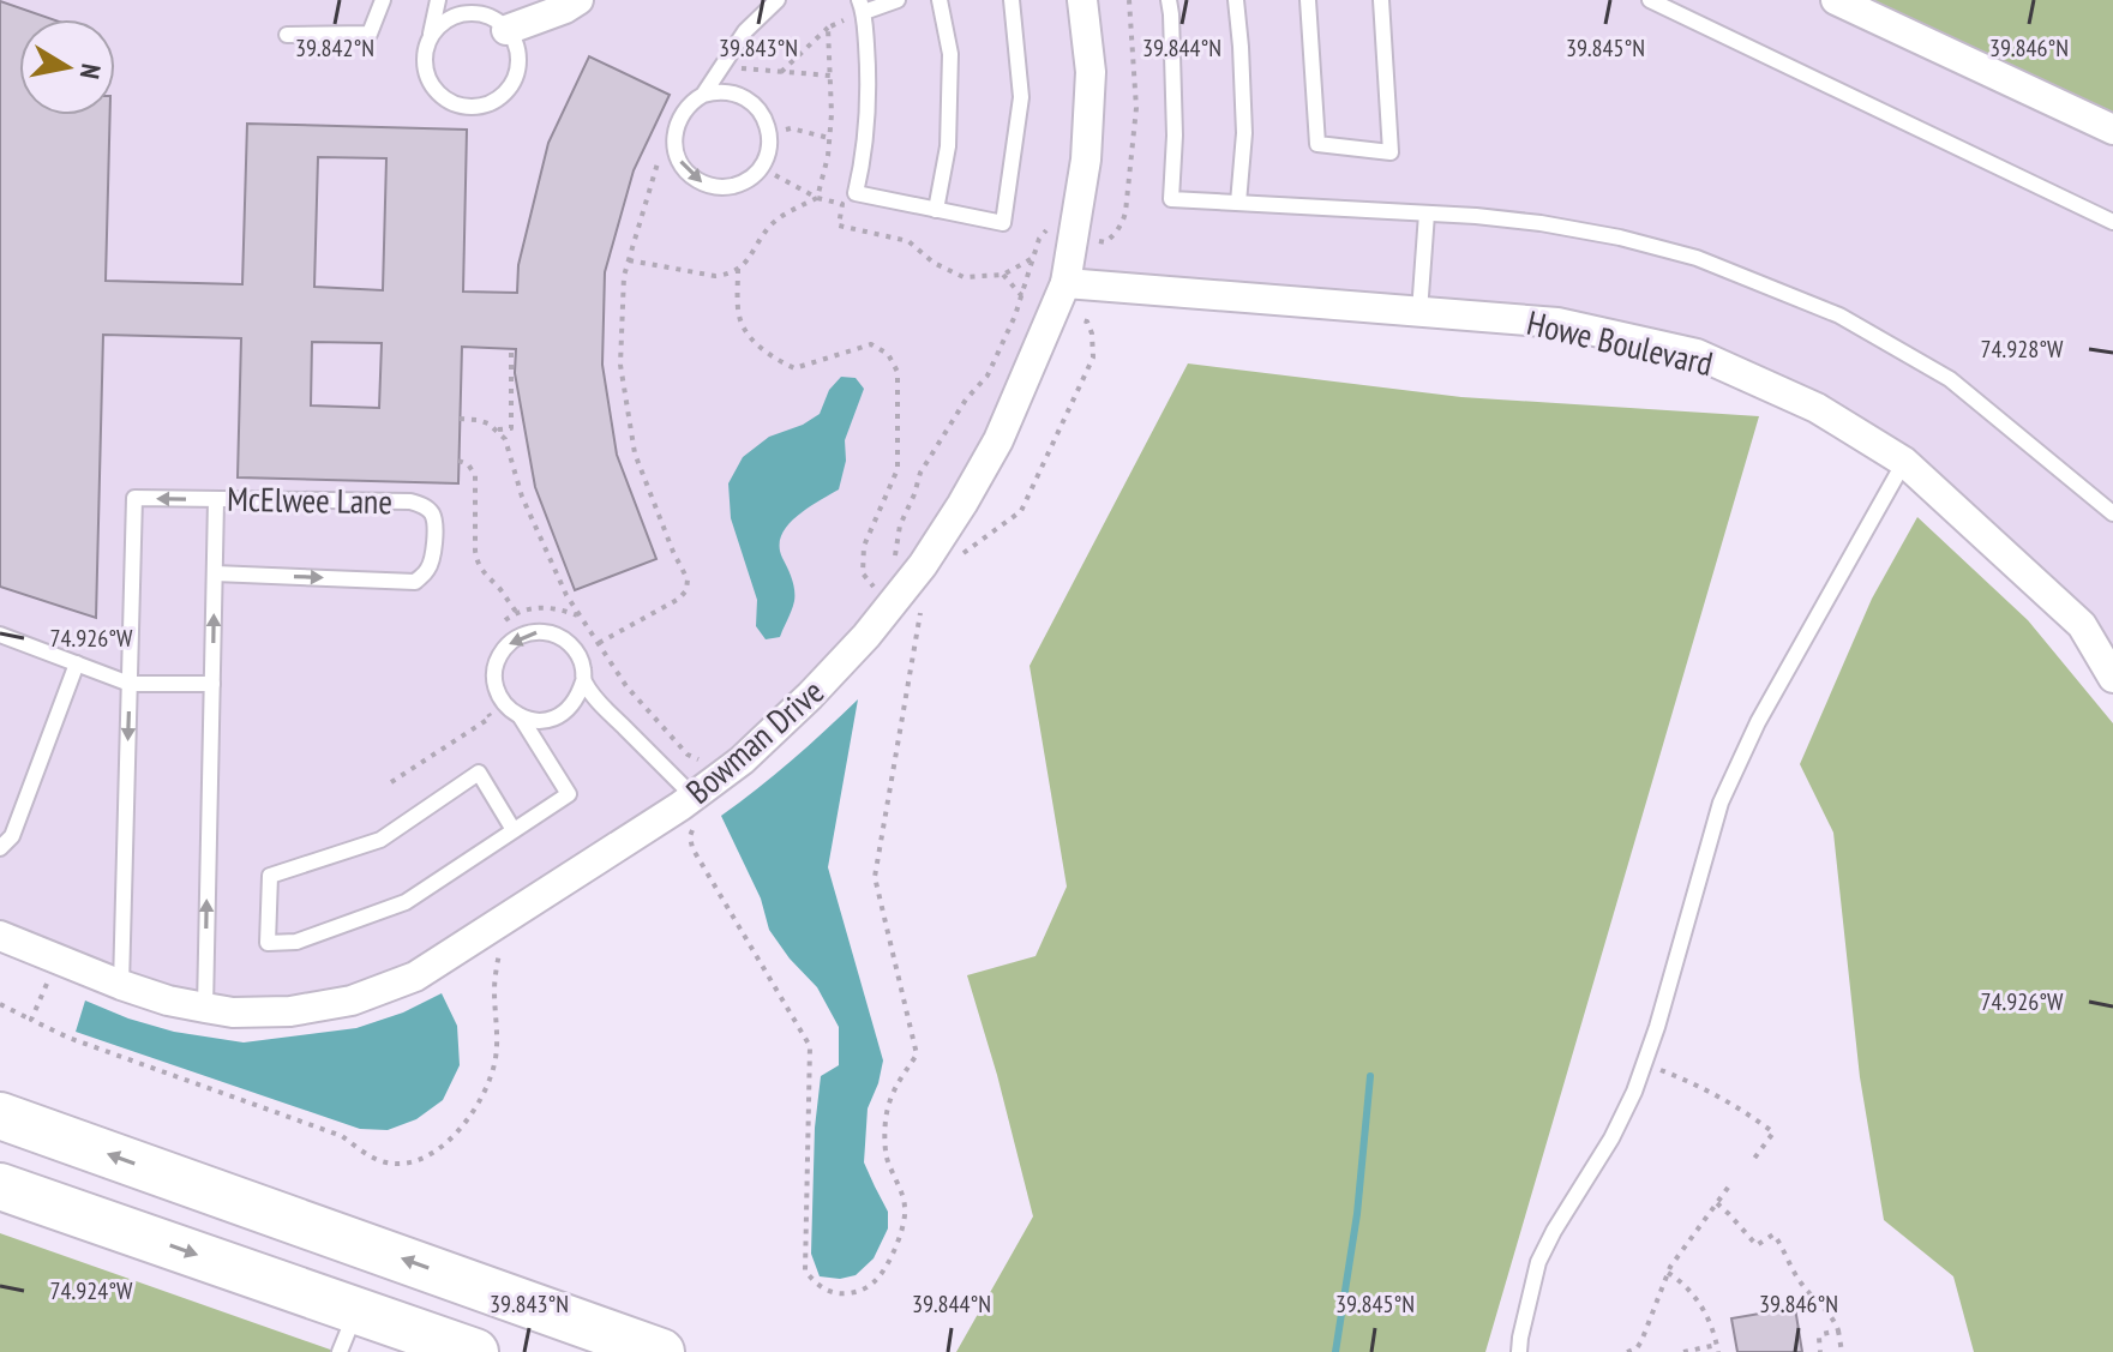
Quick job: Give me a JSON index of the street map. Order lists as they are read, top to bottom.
{
  "streets": {
    "street": ["Howe Boulevard", "Bowman Drive"],
    "lane": ["McElwee Lane"]
  },
  "crossings": [
    ["Howe Boulevard", "Bowman Drive"],
    ["McElwee Lane", "Bowman Drive"]
  ],
  "north": "right",
  "coordinates": [
    "39.842°N",
    "39.843°N",
    "39.844°N",
    "39.845°N",
    "39.846°N",
    "74.928°W",
    "74.926°W",
    "74.924°W"
  ]
}
